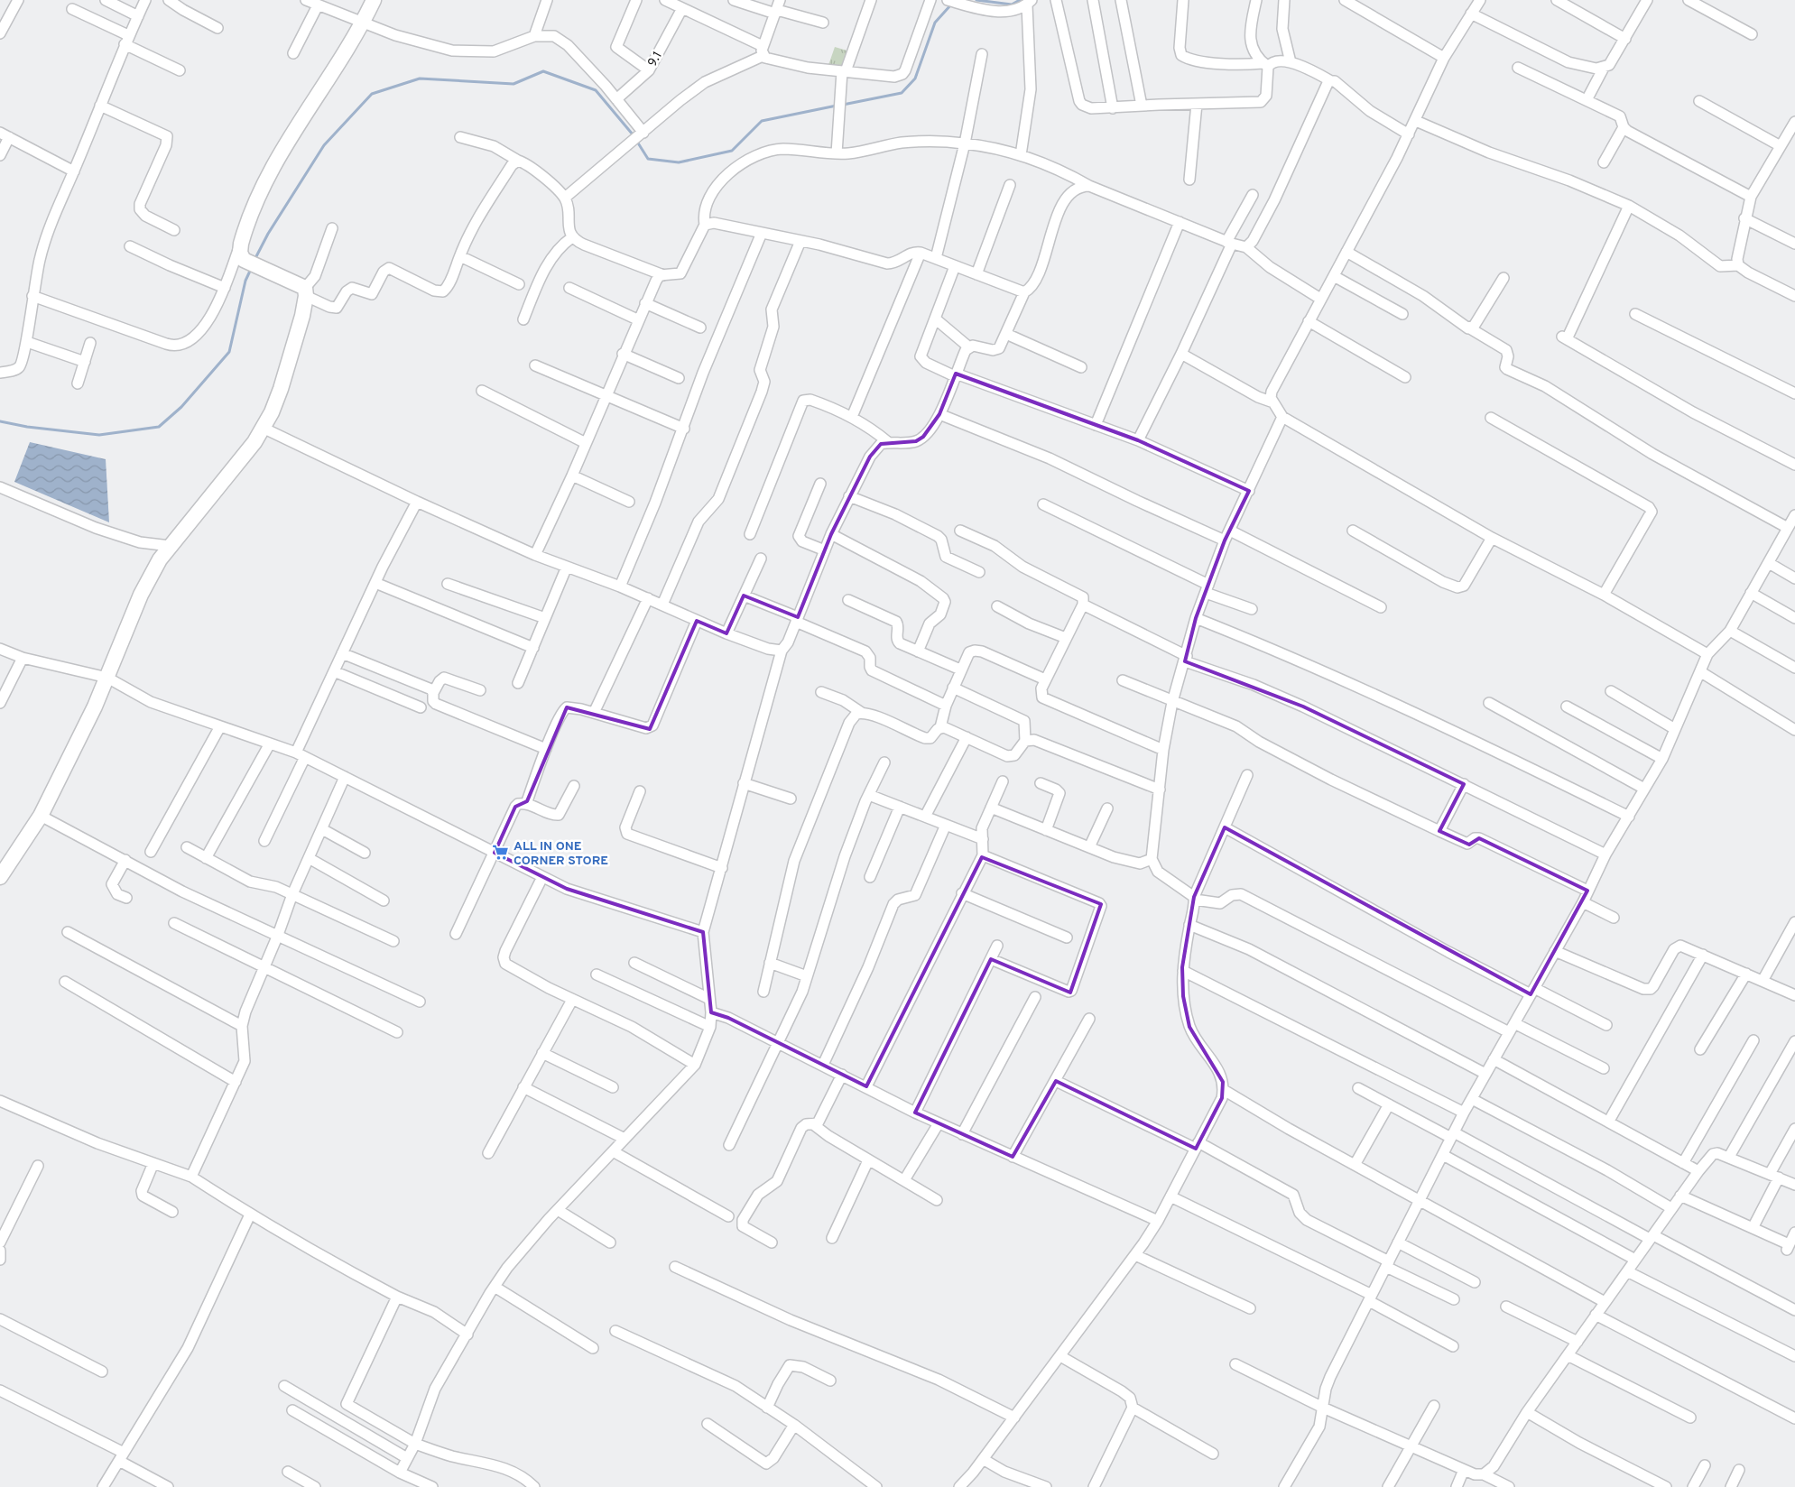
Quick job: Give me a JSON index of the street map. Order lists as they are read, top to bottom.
{
  "streets": {
    "street": ["9.1"]
  },
  "places": {
    "supermarket": ["ALL IN ONE CORNER STORE"]
  }
}
